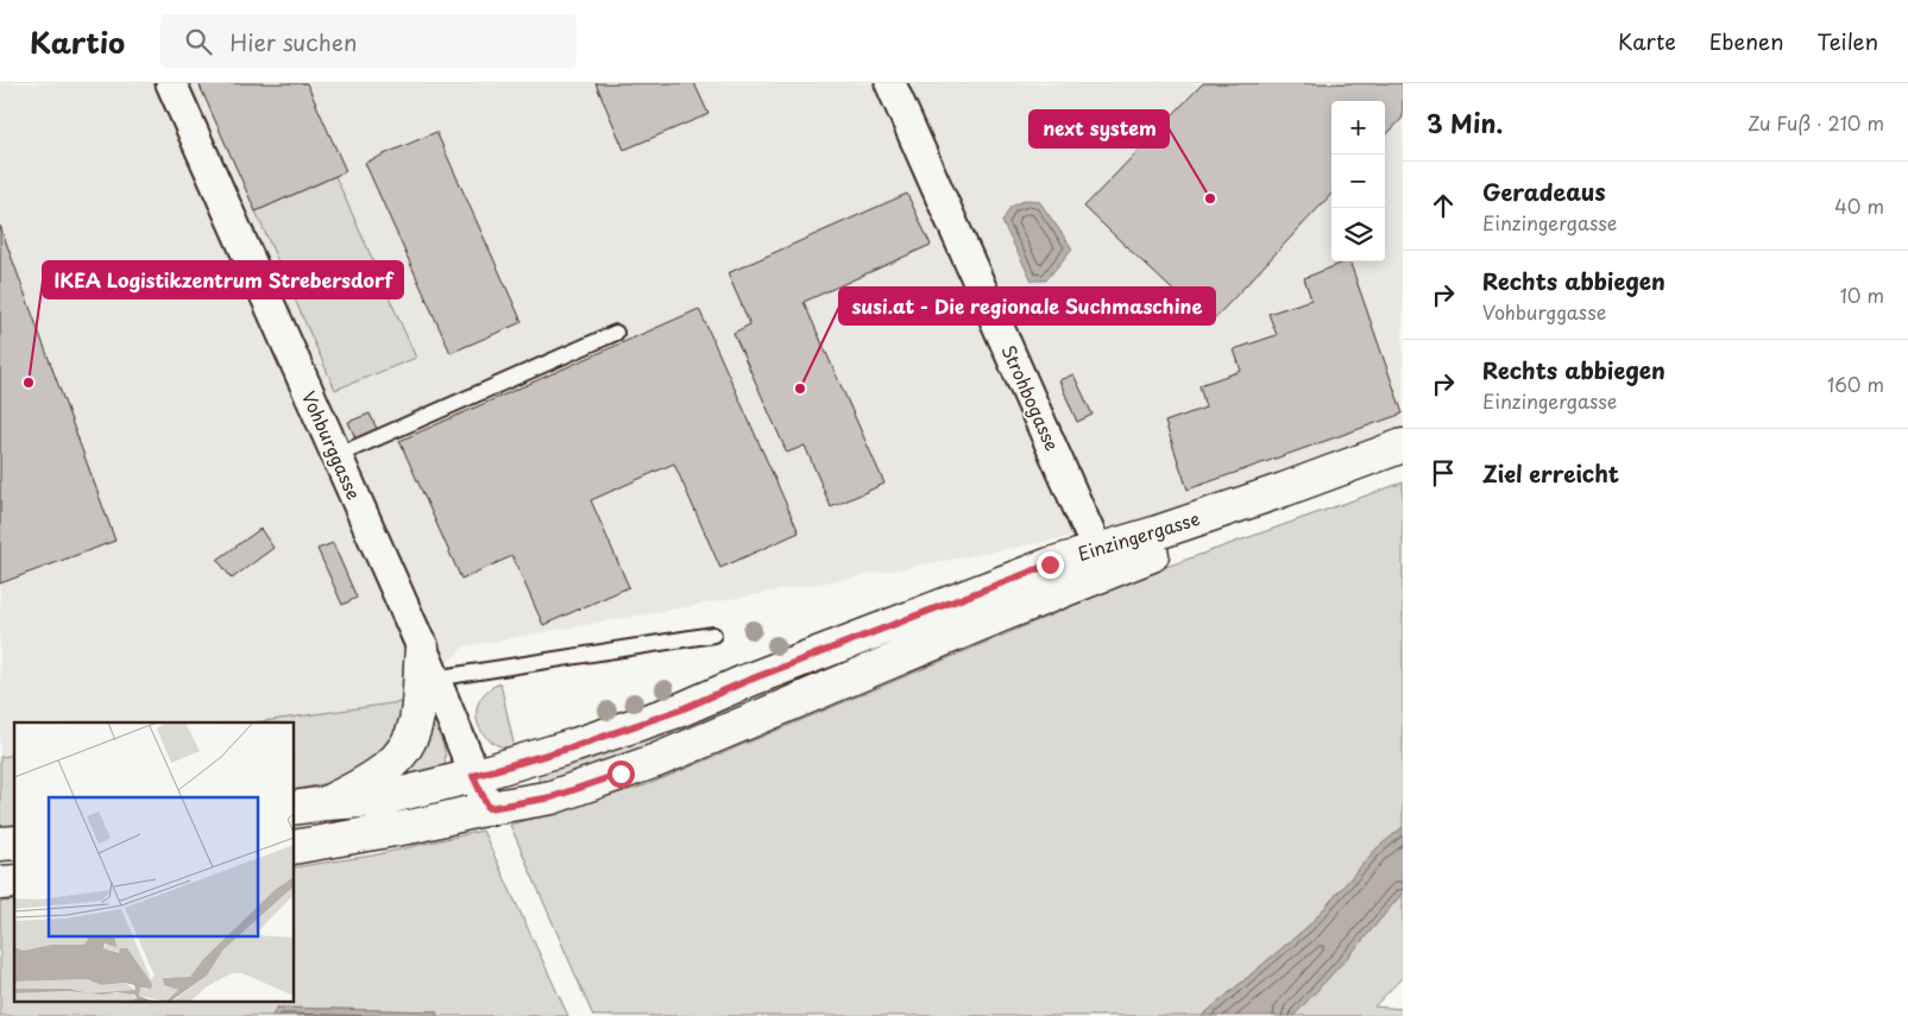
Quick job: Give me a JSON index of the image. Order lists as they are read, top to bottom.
{
  "streets": {
    "main road": ["Einzingergasse"],
    "street": ["Strohbogasse", "Vohburggasse"]
  },
  "crossings": [
    ["Strohbogasse", "Einzingergasse"],
    ["Vohburggasse", "Einzingergasse"]
  ],
  "places": ["next system", "IKEA Logistikzentrum Strebersdorf", "susi.at - Die regionale Suchmaschine"],
  "page": {
    "header": "Kartio",
    "search": "Hier suchen",
    "nav": ["Karte", "Ebenen", "Teilen"],
    "heading": ["3 Min.", "Zu Fuß · 210 m"],
    "map_buttons": ["+", "−"],
    "list": [
      ["Geradeaus", "Einzingergasse", "40 m"],
      ["Rechts abbiegen", "Vohburggasse", "10 m"],
      ["Rechts abbiegen", "Einzingergasse", "160 m"],
      "Ziel erreicht"
    ]
  }
}
